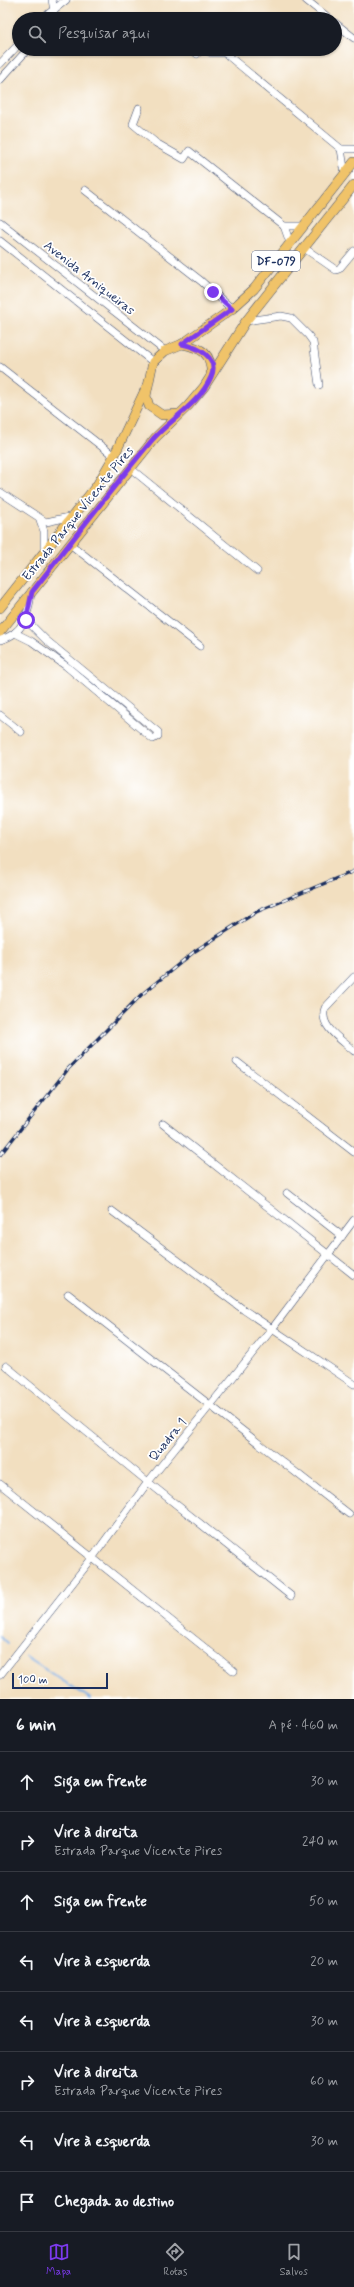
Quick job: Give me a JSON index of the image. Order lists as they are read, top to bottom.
{
  "streets": {
    "main road": ["DF-079", "Estrada Parque Vicente Pires"],
    "street": ["Avenida Arniqueiras", "Quadra 1"]
  },
  "crossings": [
    ["DF-079", "Avenida Arniqueiras"],
    ["DF-079", "Estrada Parque Vicente Pires"],
    ["Avenida Arniqueiras", "Estrada Parque Vicente Pires"]
  ],
  "scale_bar": "100 m",
  "page": {
    "search": "Pesquisar aqui",
    "scale": "100 m",
    "heading": ["6 min", "A pé · 460 m"],
    "list": [
      ["Siga em frente", "30 m"],
      ["Vire à direita", "Estrada Parque Vicente Pires", "240 m"],
      ["Siga em frente", "50 m"],
      ["Vire à esquerda", "20 m"],
      ["Vire à esquerda", "30 m"],
      ["Vire à direita", "Estrada Parque Vicente Pires", "60 m"],
      ["Vire à esquerda", "30 m"],
      "Chegada ao destino"
    ],
    "nav": ["Mapa", "Rotas", "Salvos"]
  }
}
